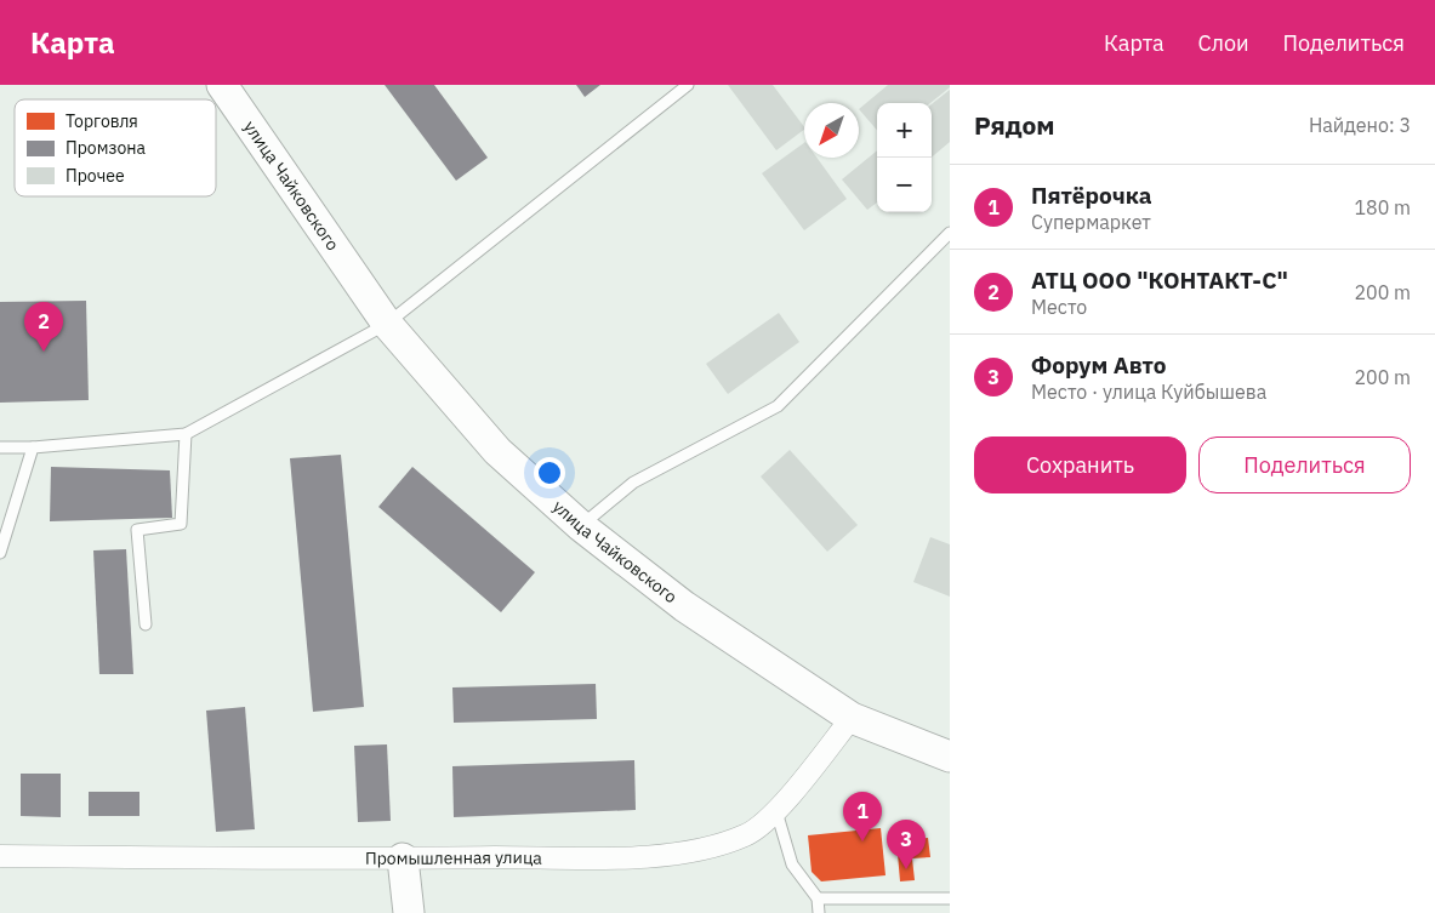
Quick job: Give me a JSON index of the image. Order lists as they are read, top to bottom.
{
  "streets": {
    "main road": ["улица Чайковского"],
    "street": ["Промышленная улица"]
  },
  "crossings": [
    ["улица Чайковского", "Промышленная улица"]
  ],
  "legend": ["Торговля", "Промзона", "Прочее"],
  "north": "bottom left",
  "page": {
    "header": "Карта",
    "nav": ["Карта", "Слои", "Поделиться"],
    "heading": ["Рядом", "Найдено: 3"],
    "map_buttons": ["+", "−"],
    "list": [
      {
        "mark": "1",
        "name": "Пятёрочка",
        "note": "Супермаркет",
        "value": "180 m"
      },
      {
        "mark": "2",
        "name": "АТЦ ООО \"КОНТАКТ-С\"",
        "note": "Место",
        "value": "200 m"
      },
      {
        "mark": "3",
        "name": "Форум Авто",
        "note": "Место · улица Куйбышева",
        "value": "200 m"
      }
    ],
    "pins": ["2", "1", "3"],
    "buttons": ["Сохранить", "Поделиться"]
  }
}
